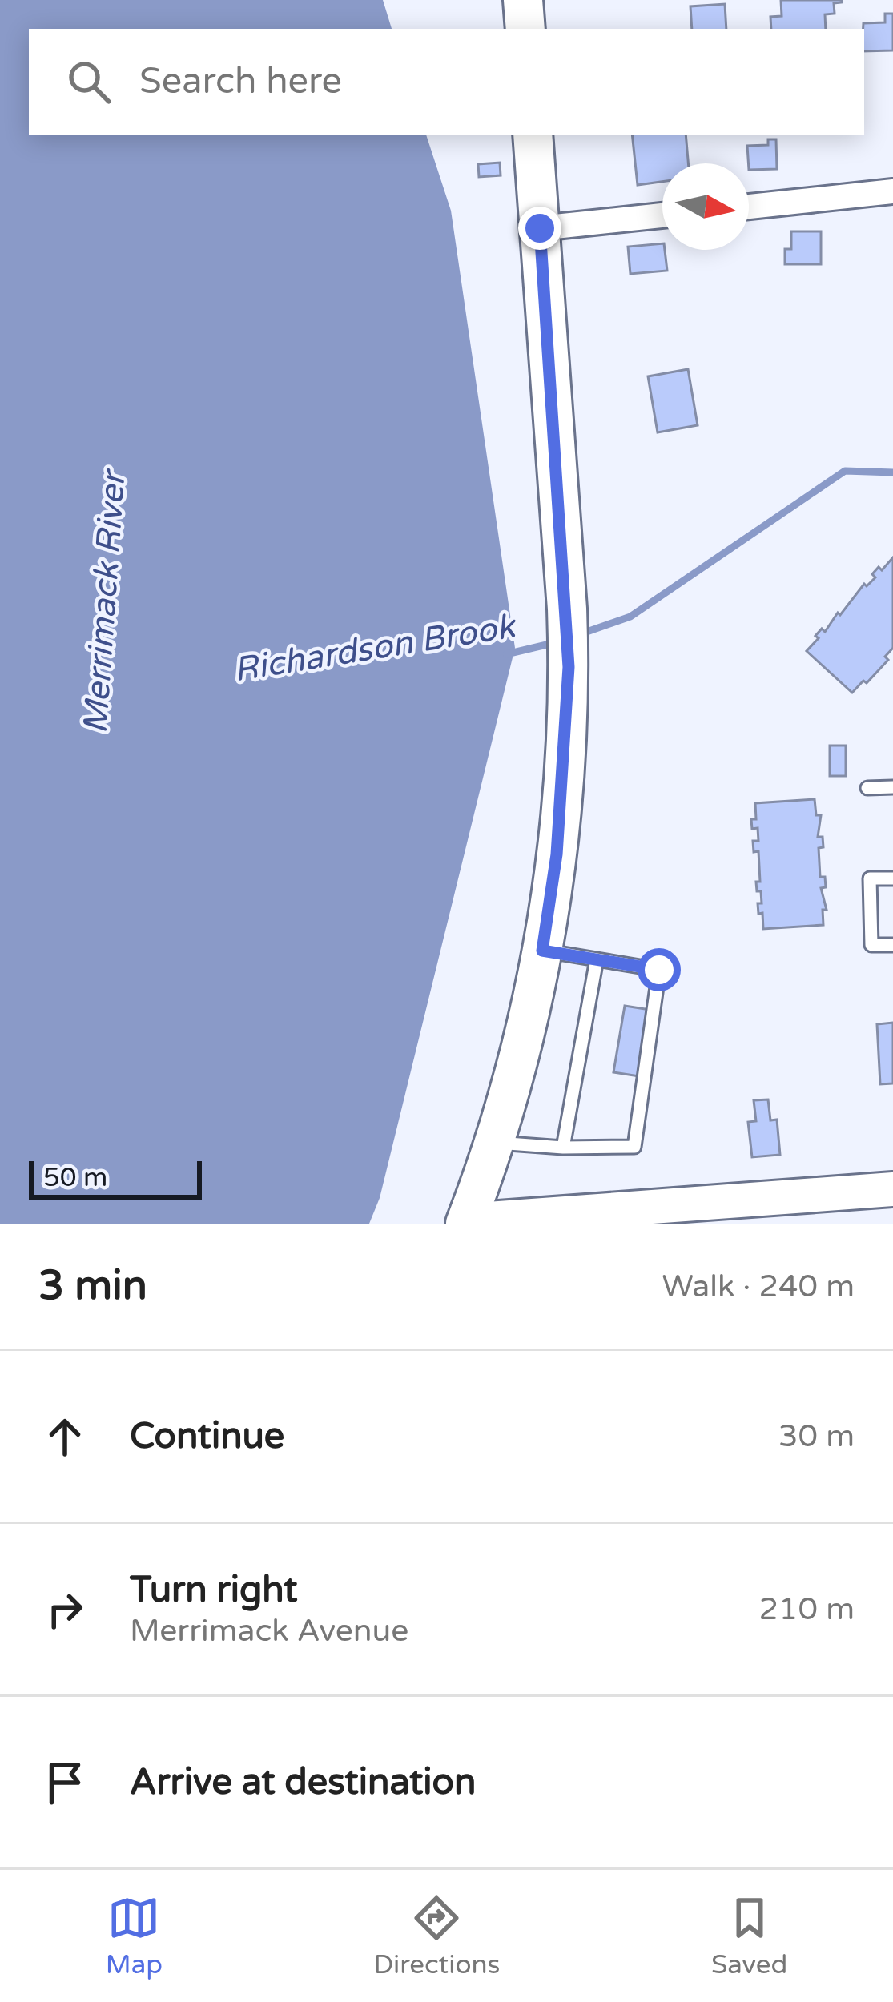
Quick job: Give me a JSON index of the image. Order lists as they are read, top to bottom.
{
  "water": ["Merrimack River", "Richardson Brook"],
  "scale_bar": "50 m",
  "north": "right",
  "page": {
    "search": "Search here",
    "scale": "50 m",
    "heading": ["3 min", "Walk · 240 m"],
    "list": [
      ["Continue", "30 m"],
      ["Turn right", "Merrimack Avenue", "210 m"],
      "Arrive at destination"
    ],
    "nav": ["Map", "Directions", "Saved"]
  }
}
